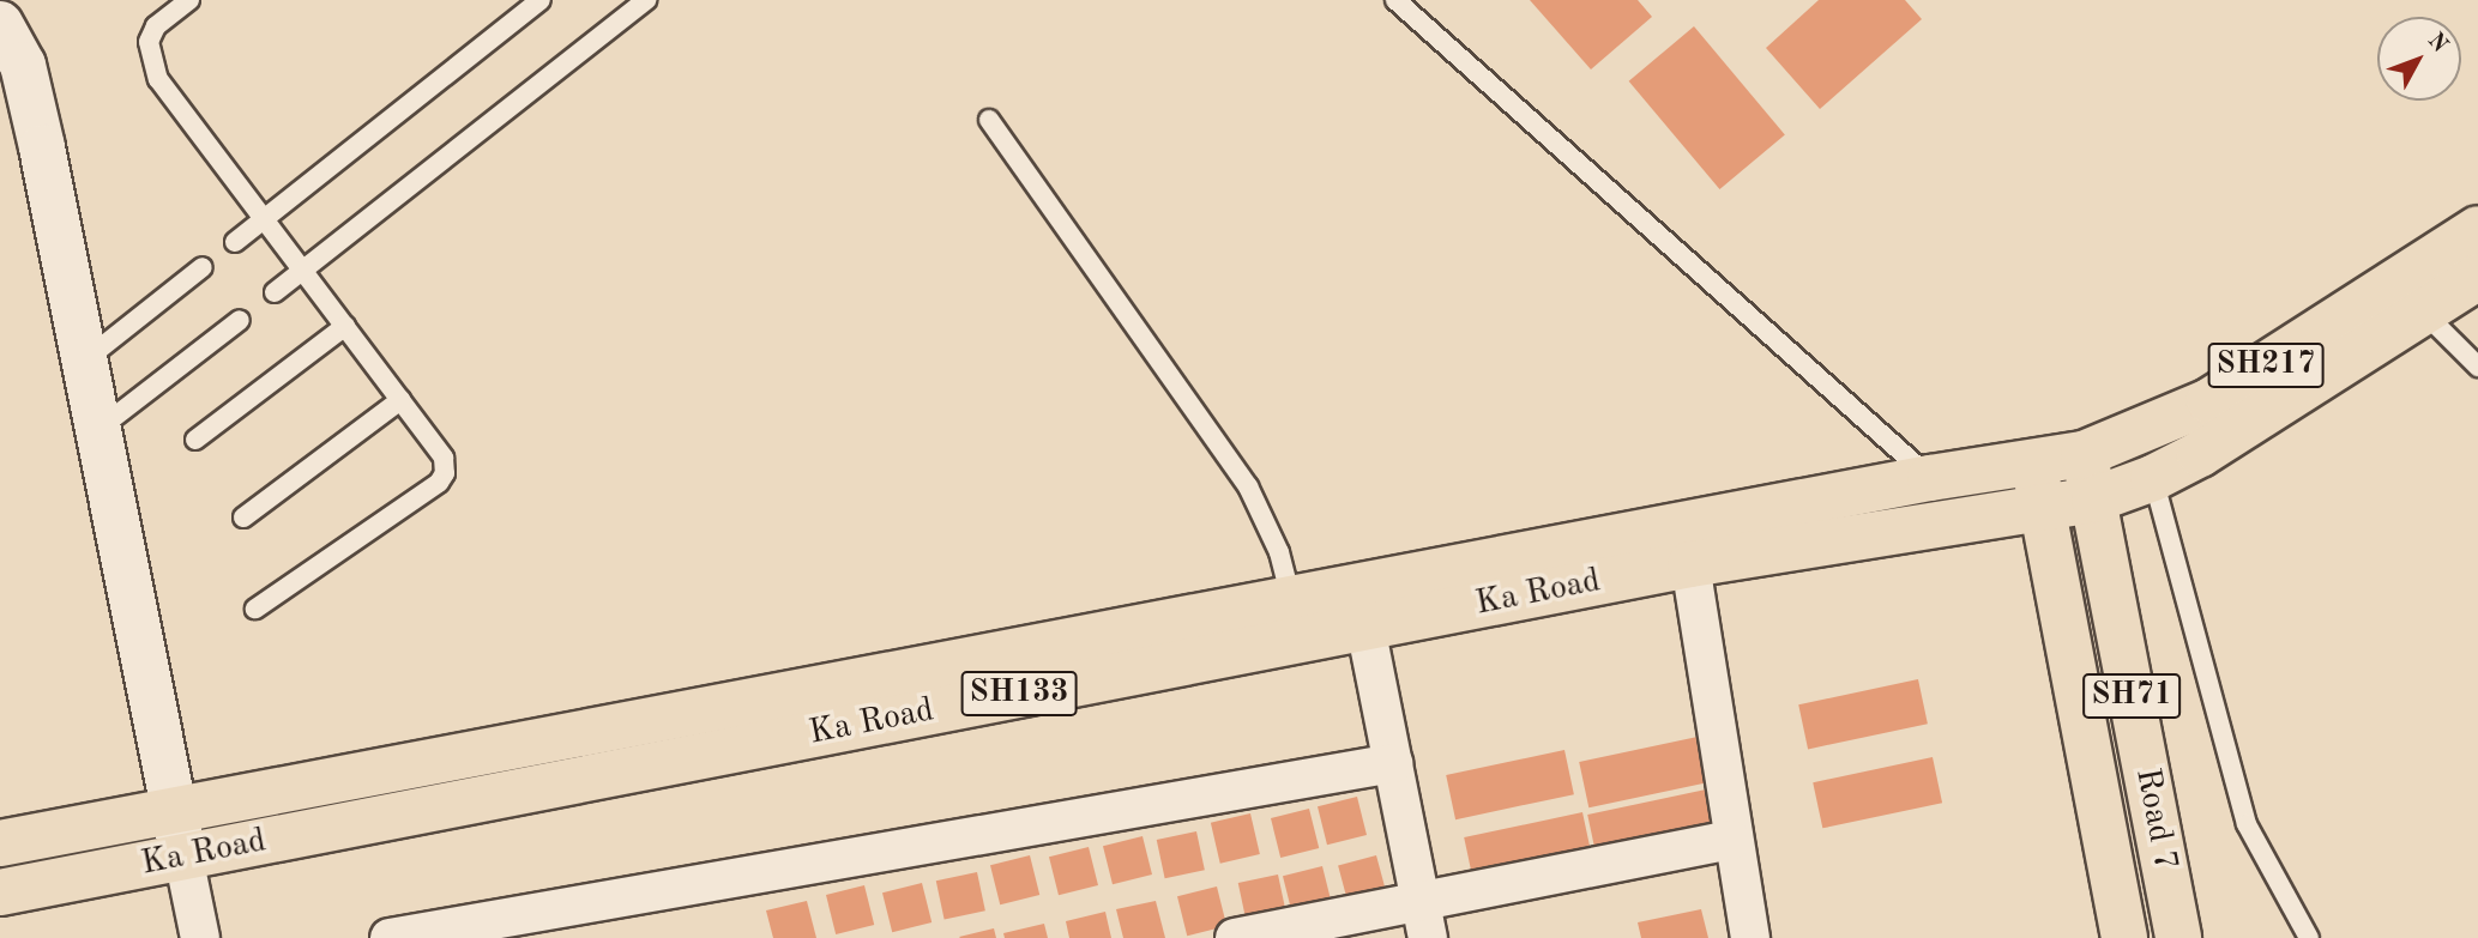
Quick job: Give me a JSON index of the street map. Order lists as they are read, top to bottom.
{
  "streets": {
    "main road": [
      "SH217",
      "Ka Road",
      "SH133",
      "SH71",
      "Road 7"
    ]
  },
  "crossings": [
    ["SH217", "Ka Road"],
    ["SH217", "Road 7"],
    ["Ka Road", "Road 7"]
  ],
  "north": "top right"
}
